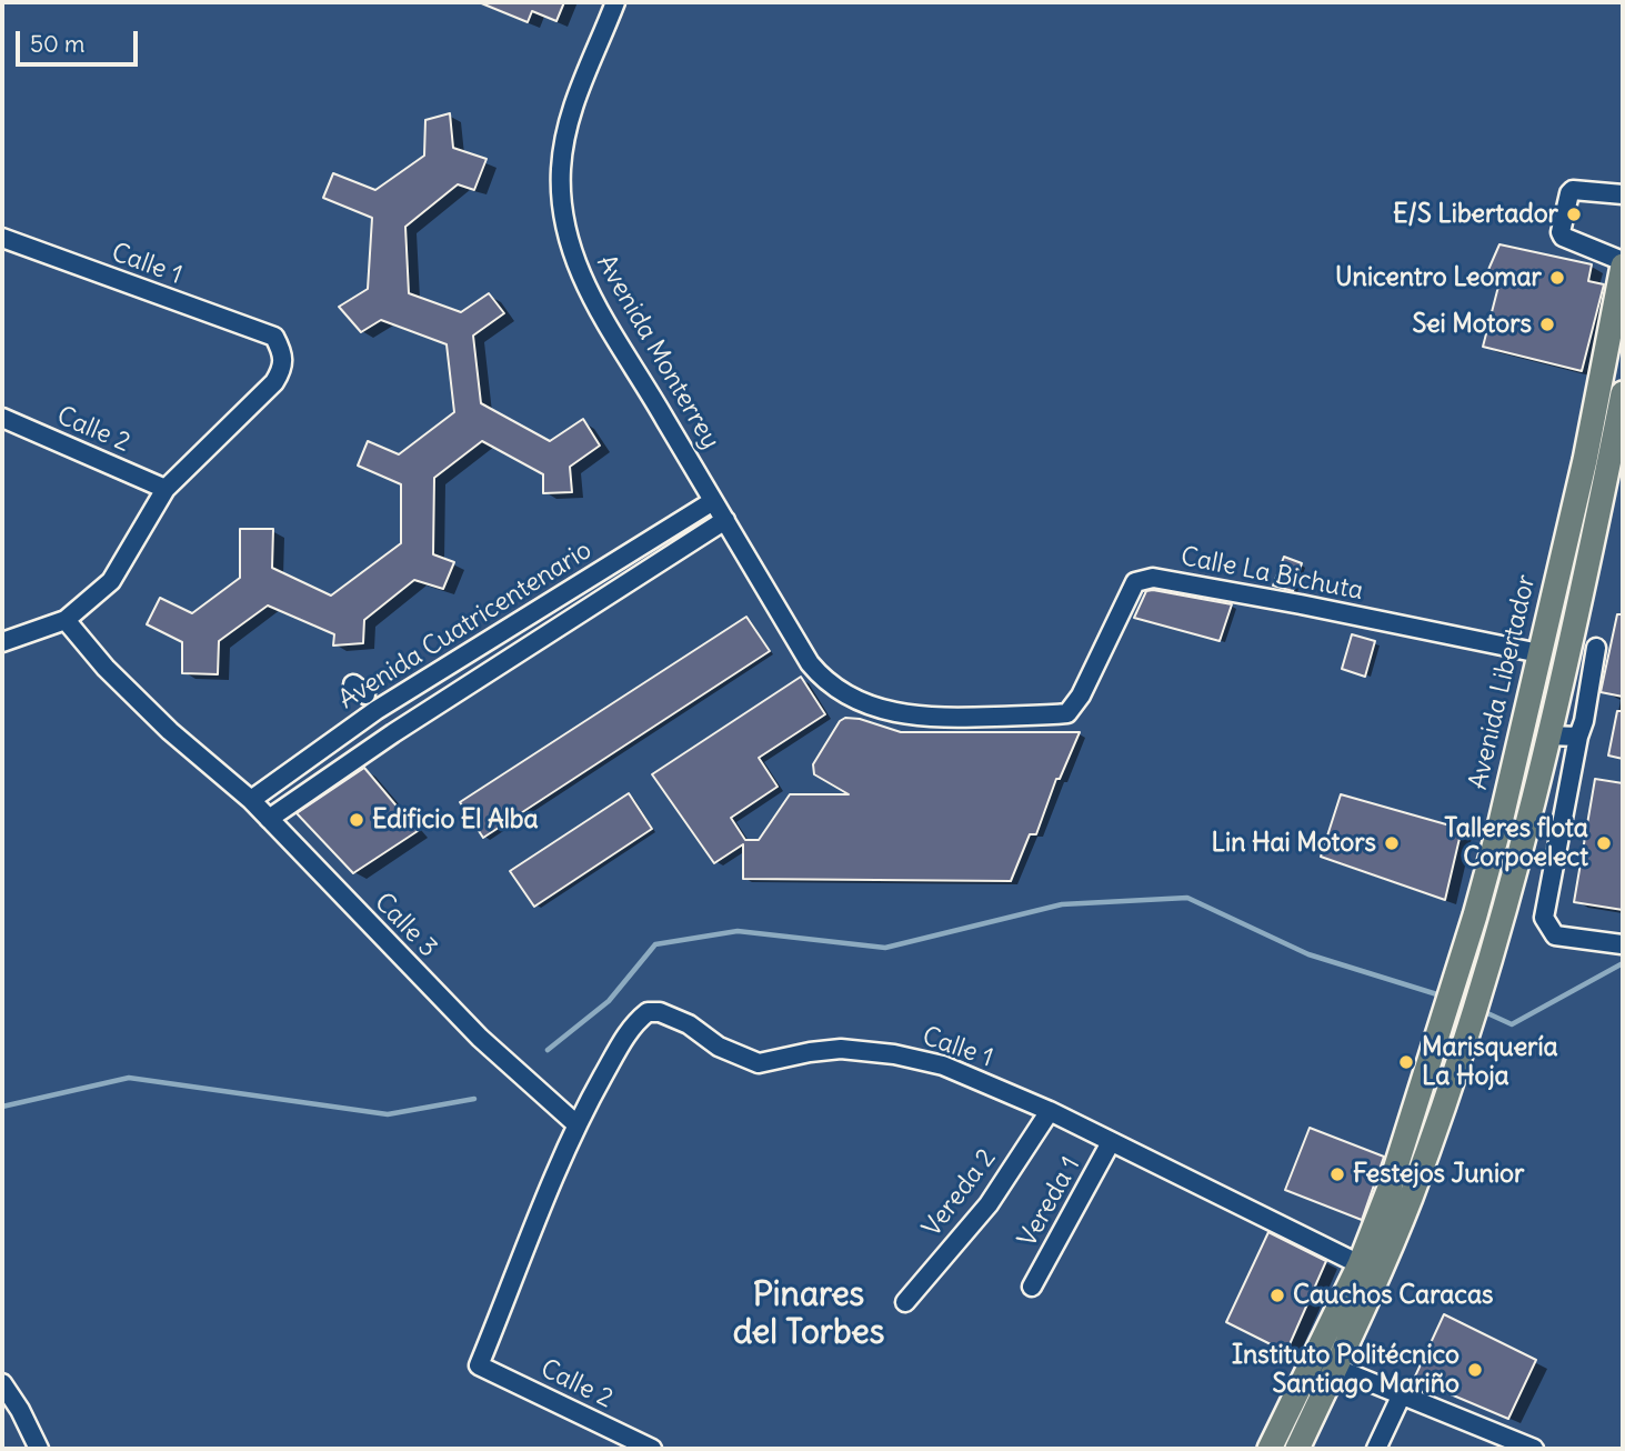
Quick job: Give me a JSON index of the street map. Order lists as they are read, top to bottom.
{
  "streets": {
    "main road": ["Avenida Libertador"],
    "street": [
      "Calle 1",
      "Avenida Monterrey",
      "Calle 2",
      "Calle La Bichuta",
      "Avenida Cuatricentenario",
      "Calle 3",
      "Vereda 2",
      "Vereda 1"
    ]
  },
  "crossings": [
    ["Calle 1", "Calle 2"],
    ["Calle 1", "Avenida Libertador"],
    ["Calle 1", "Calle 3"],
    ["Calle 1", "Vereda 2"],
    ["Calle 1", "Vereda 1"],
    ["Avenida Monterrey", "Calle La Bichuta"],
    ["Avenida Monterrey", "Avenida Cuatricentenario"],
    ["Calle 2", "Calle 3"],
    ["Calle La Bichuta", "Avenida Cuatricentenario"],
    ["Calle La Bichuta", "Avenida Libertador"],
    ["Avenida Cuatricentenario", "Calle 3"]
  ],
  "districts": ["Pinares del Torbes"],
  "places": [
    "E/S Libertador",
    "Unicentro Leomar",
    "Sei Motors",
    "Edificio El Alba",
    "Lin Hai Motors",
    "Talleres flota Corpoelect",
    "Marisquería La Hoja",
    "Festejos Junior",
    "Cauchos Caracas",
    "Instituto Politécnico Santiago Mariño"
  ],
  "scale_bar": "50 m"
}
